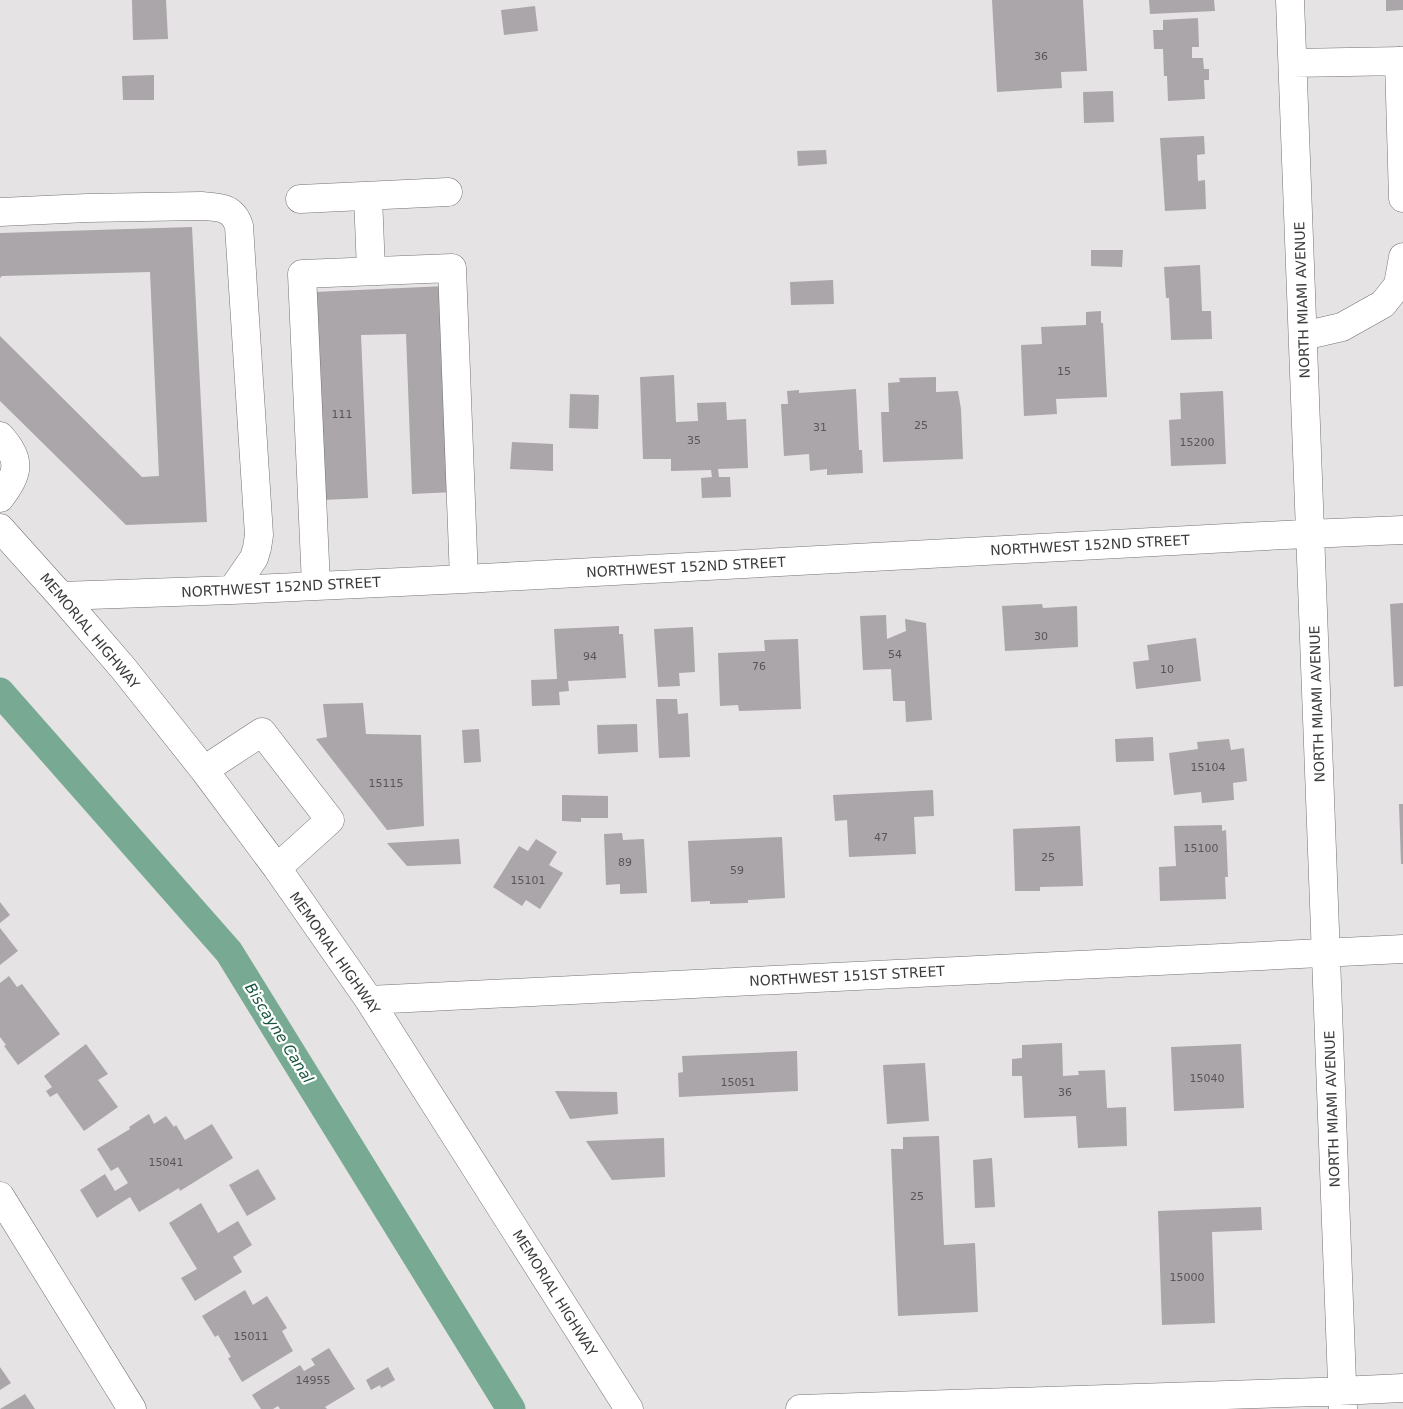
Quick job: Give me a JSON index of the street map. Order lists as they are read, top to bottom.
{
  "streets": {
    "street": [
      "NORTH MIAMI AVENUE",
      "NORTHWEST 152ND STREET",
      "MEMORIAL HIGHWAY",
      "NORTHWEST 151ST STREET"
    ]
  },
  "crossings": [
    ["NORTH MIAMI AVENUE", "NORTHWEST 152ND STREET"],
    ["NORTH MIAMI AVENUE", "NORTHWEST 151ST STREET"],
    ["NORTHWEST 152ND STREET", "MEMORIAL HIGHWAY"],
    ["MEMORIAL HIGHWAY", "NORTHWEST 151ST STREET"]
  ],
  "water": ["Biscayne Canal"],
  "house_numbers": [
    "36",
    "15",
    "111",
    "25",
    "31",
    "35",
    "15200",
    "30",
    "54",
    "94",
    "76",
    "10",
    "15104",
    "15115",
    "47",
    "15100",
    "25",
    "89",
    "59",
    "15101",
    "15040",
    "15051",
    "36",
    "15041",
    "25",
    "15000",
    "15011",
    "14955"
  ]
}
